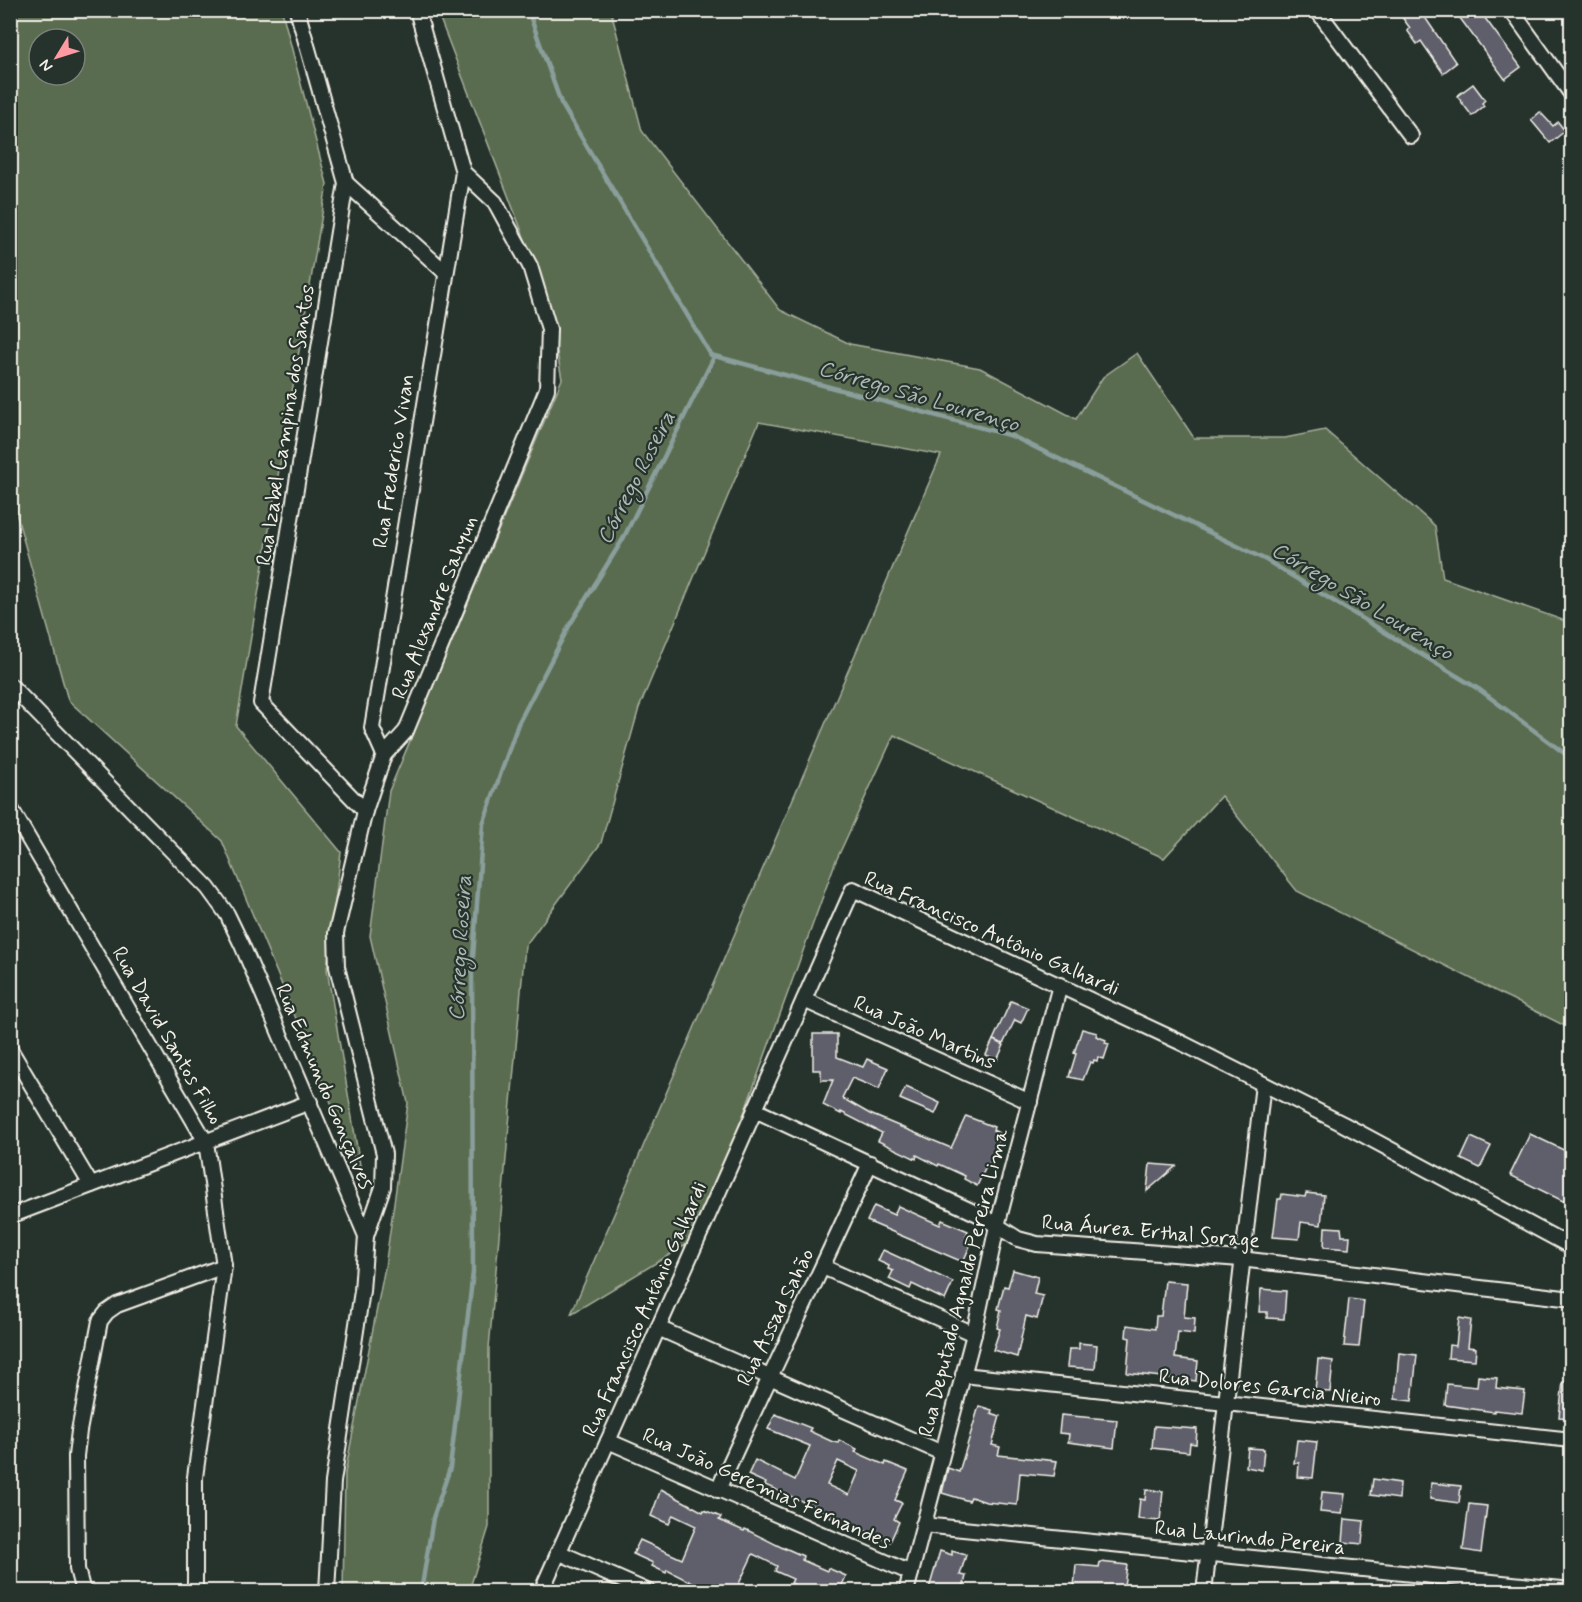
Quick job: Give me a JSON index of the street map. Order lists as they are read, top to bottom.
{
  "streets": {
    "street": [
      "Rua Izabel Campina dos Santos",
      "Rua Frederico Vivan",
      "Rua Alexandre Sahyun",
      "Rua Francisco Antônio Galhardi",
      "Rua João Martins",
      "Rua David Santos Filho",
      "Rua Edmundo Gonçalves",
      "Rua Áurea Erthal Sorage",
      "Rua Deputado Agnaldo Pereira Lima",
      "Rua Assad Sahão",
      "Rua Dolores Garcia Nieiro",
      "Rua João Geremias Fernandes",
      "Rua Laurindo Pereira"
    ]
  },
  "crossings": [
    ["Rua Izabel Campina dos Santos", "Rua Alexandre Sahyun"],
    ["Rua Frederico Vivan", "Rua Alexandre Sahyun"],
    ["Rua Alexandre Sahyun", "Rua Edmundo Gonçalves"],
    ["Rua Francisco Antônio Galhardi", "Rua João Martins"],
    ["Rua Francisco Antônio Galhardi", "Rua Áurea Erthal Sorage"],
    ["Rua Francisco Antônio Galhardi", "Rua Deputado Agnaldo Pereira Lima"],
    ["Rua Francisco Antônio Galhardi", "Rua João Geremias Fernandes"],
    ["Rua João Martins", "Rua Deputado Agnaldo Pereira Lima"],
    ["Rua Áurea Erthal Sorage", "Rua Deputado Agnaldo Pereira Lima"],
    ["Rua Áurea Erthal Sorage", "Rua Assad Sahão"],
    ["Rua Deputado Agnaldo Pereira Lima", "Rua Dolores Garcia Nieiro"],
    ["Rua Deputado Agnaldo Pereira Lima", "Rua João Geremias Fernandes"],
    ["Rua Deputado Agnaldo Pereira Lima", "Rua Laurindo Pereira"],
    ["Rua Assad Sahão", "Rua João Geremias Fernandes"]
  ],
  "water": ["Córrego São Lourenço", "Córrego Roseira"],
  "north": "bottom left"
}
